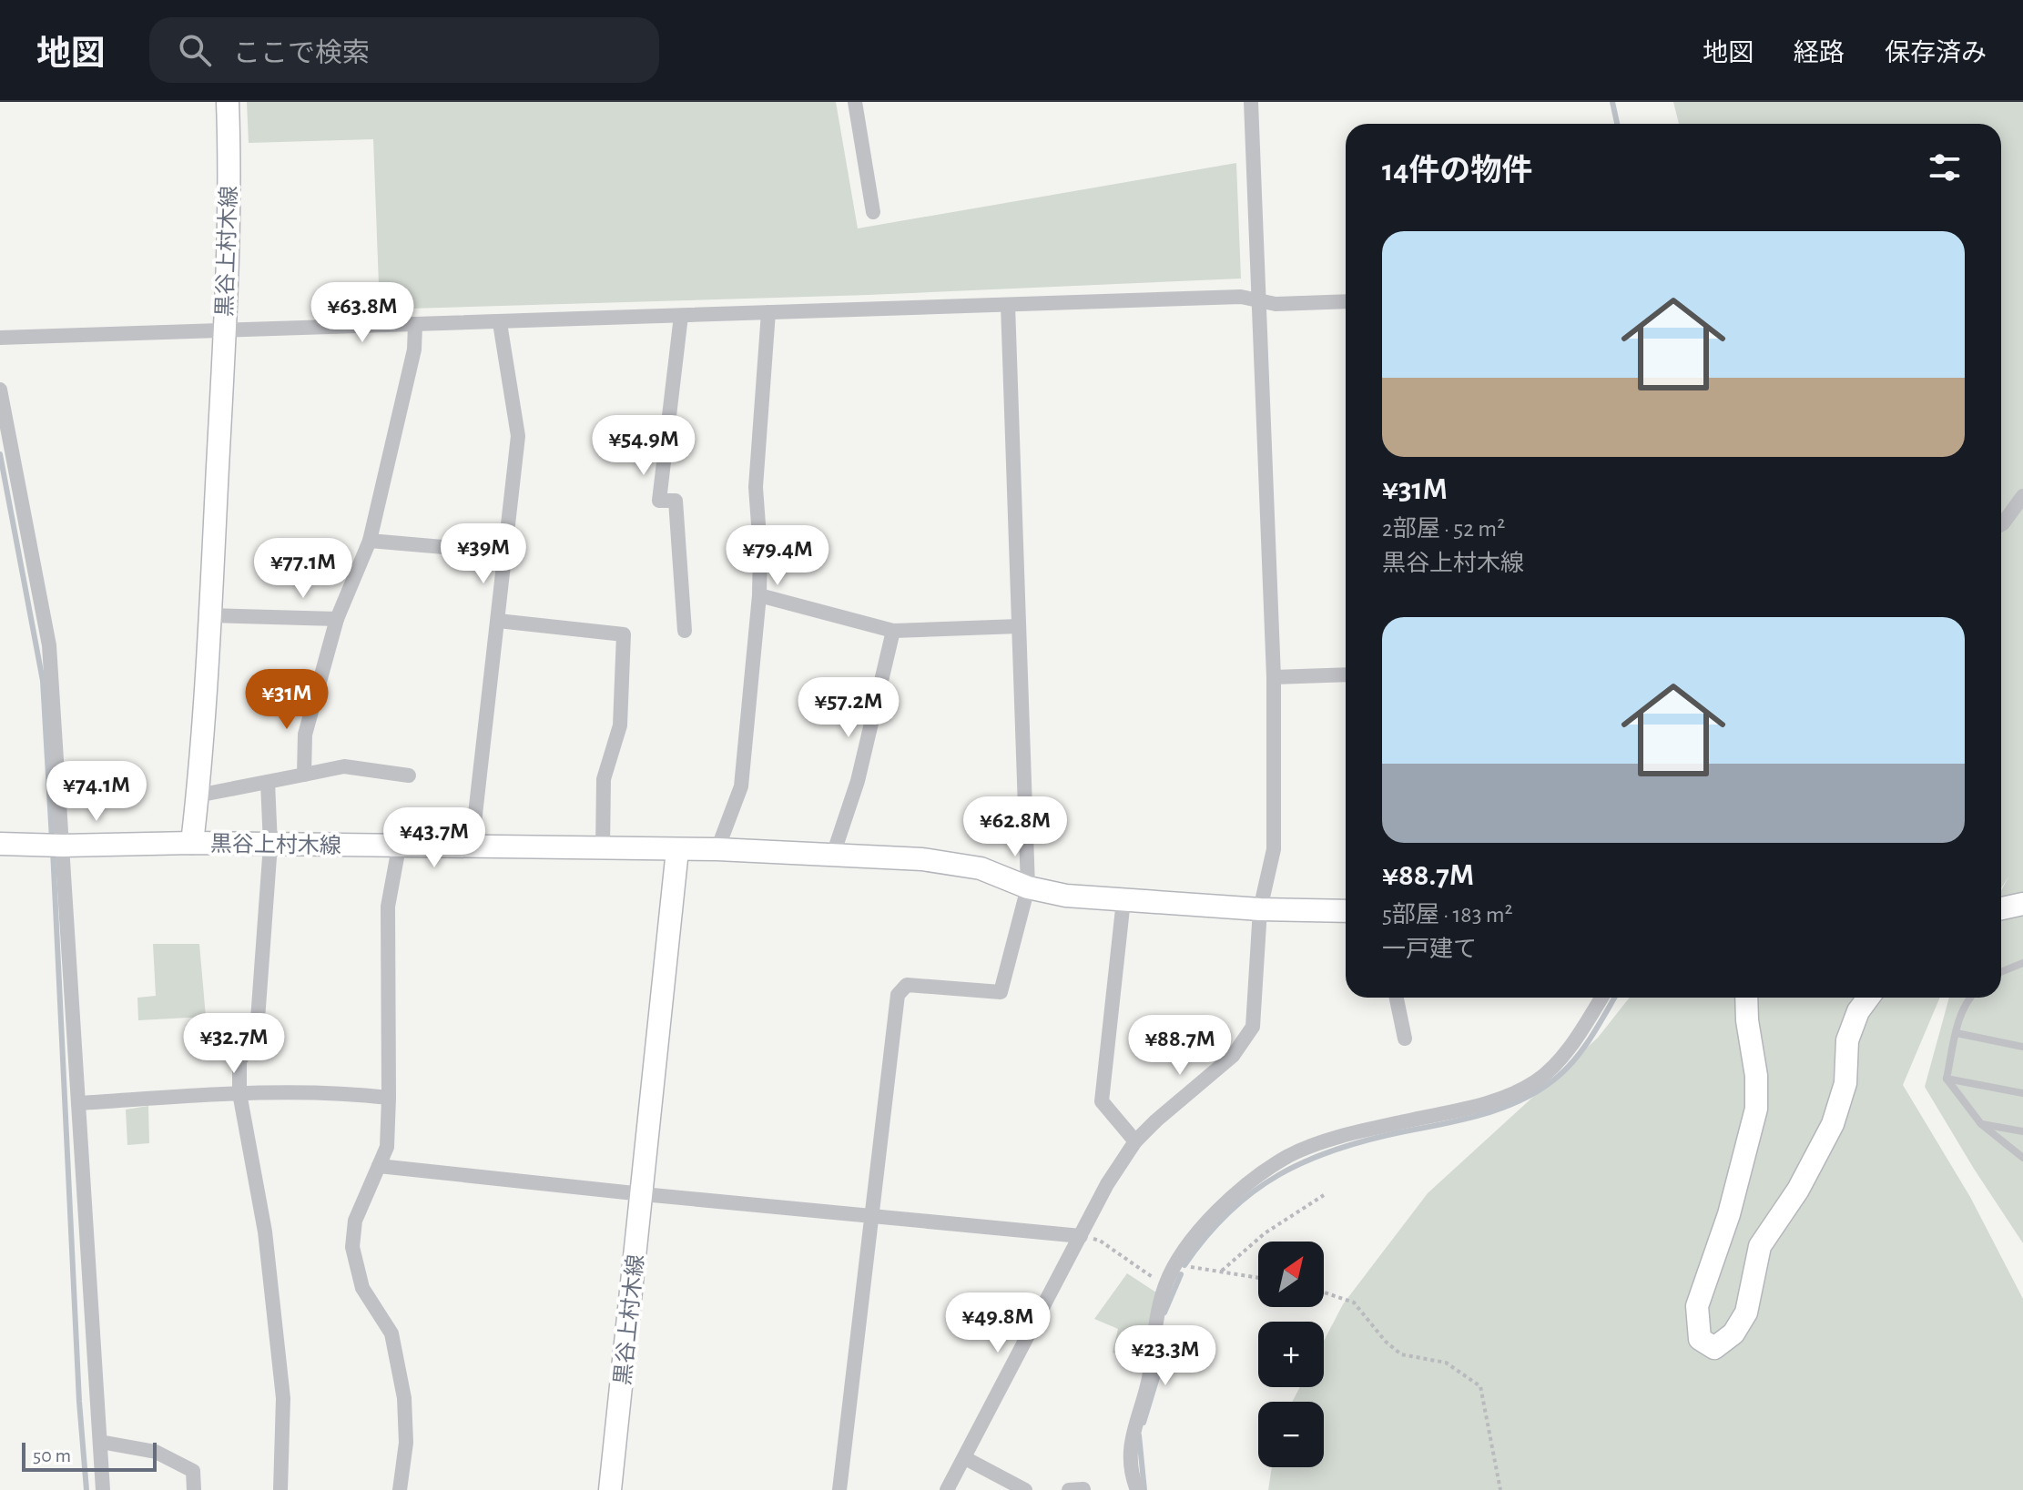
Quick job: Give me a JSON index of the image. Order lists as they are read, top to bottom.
{
  "streets": {
    "main road": ["黒谷上村木線"]
  },
  "scale_bar": "50 m",
  "north": "top right",
  "page": {
    "header": "地図",
    "search": "ここで検索",
    "nav": ["地図", "経路", "保存済み"],
    "heading": "14件の物件",
    "list": [
      {
        "name": "¥31M",
        "note": "2部屋 · 52 m² · 黒谷上村木線"
      },
      {
        "name": "¥88.7M",
        "note": "5部屋 · 183 m² · 一戸建て"
      }
    ],
    "price": [
      "¥63.8M",
      "¥54.9M",
      "¥39M",
      "¥79.4M",
      "¥77.1M",
      "¥31M",
      "¥57.2M",
      "¥74.1M",
      "¥62.8M",
      "¥43.7M",
      "¥32.7M",
      "¥88.7M",
      "¥49.8M",
      "¥23.3M"
    ],
    "map_buttons": ["+", "−"],
    "scale": "50 m"
  }
}
